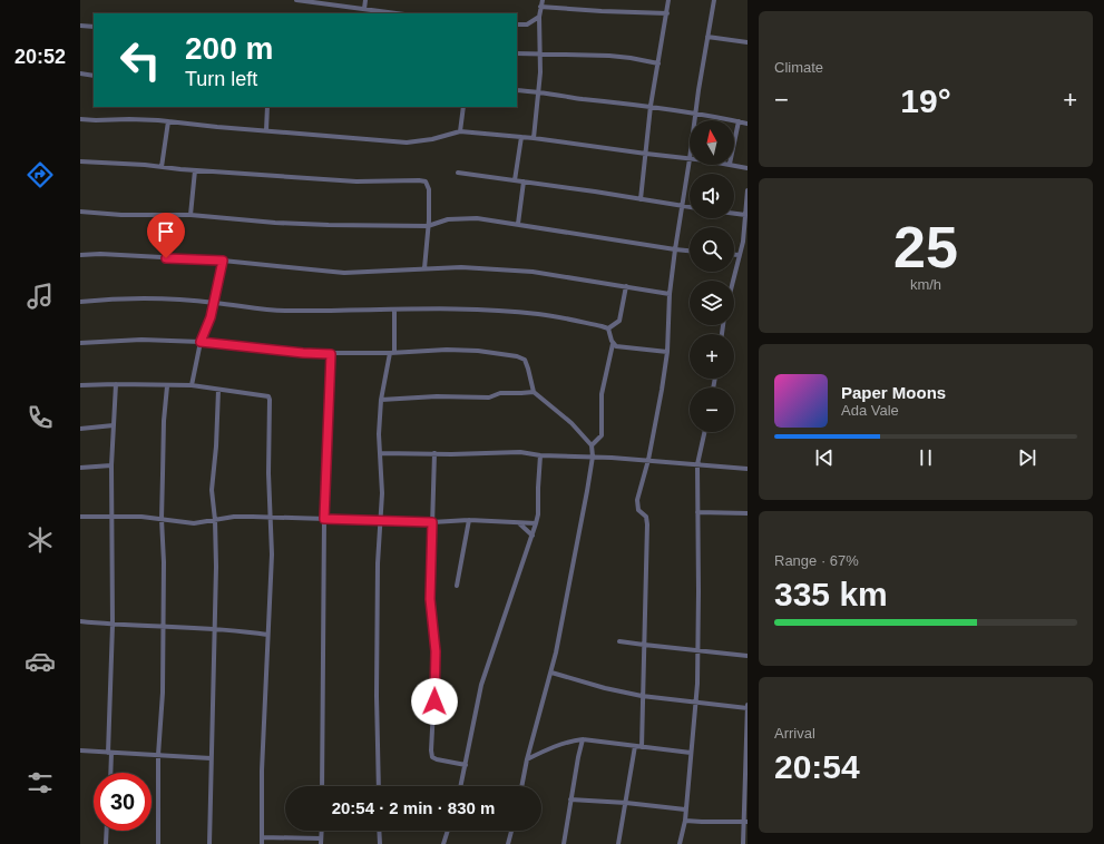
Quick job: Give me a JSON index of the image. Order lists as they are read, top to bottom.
{
  "north": "top",
  "page": {
    "tabs": "20:52",
    "tile": [
      "Climate",
      ["25", "km/h"],
      ["Range · 67%", "335 km"],
      ["Arrival", "20:54"]
    ],
    "turn": ["200 m", "Turn left"],
    "heat": ["−", "19°", "+"],
    "map_buttons": ["+", "−"],
    "song": ["Paper Moons", "Ada Vale"],
    "limit": "30",
    "trip": "20:54 · 2 min · 830 m"
  }
}
